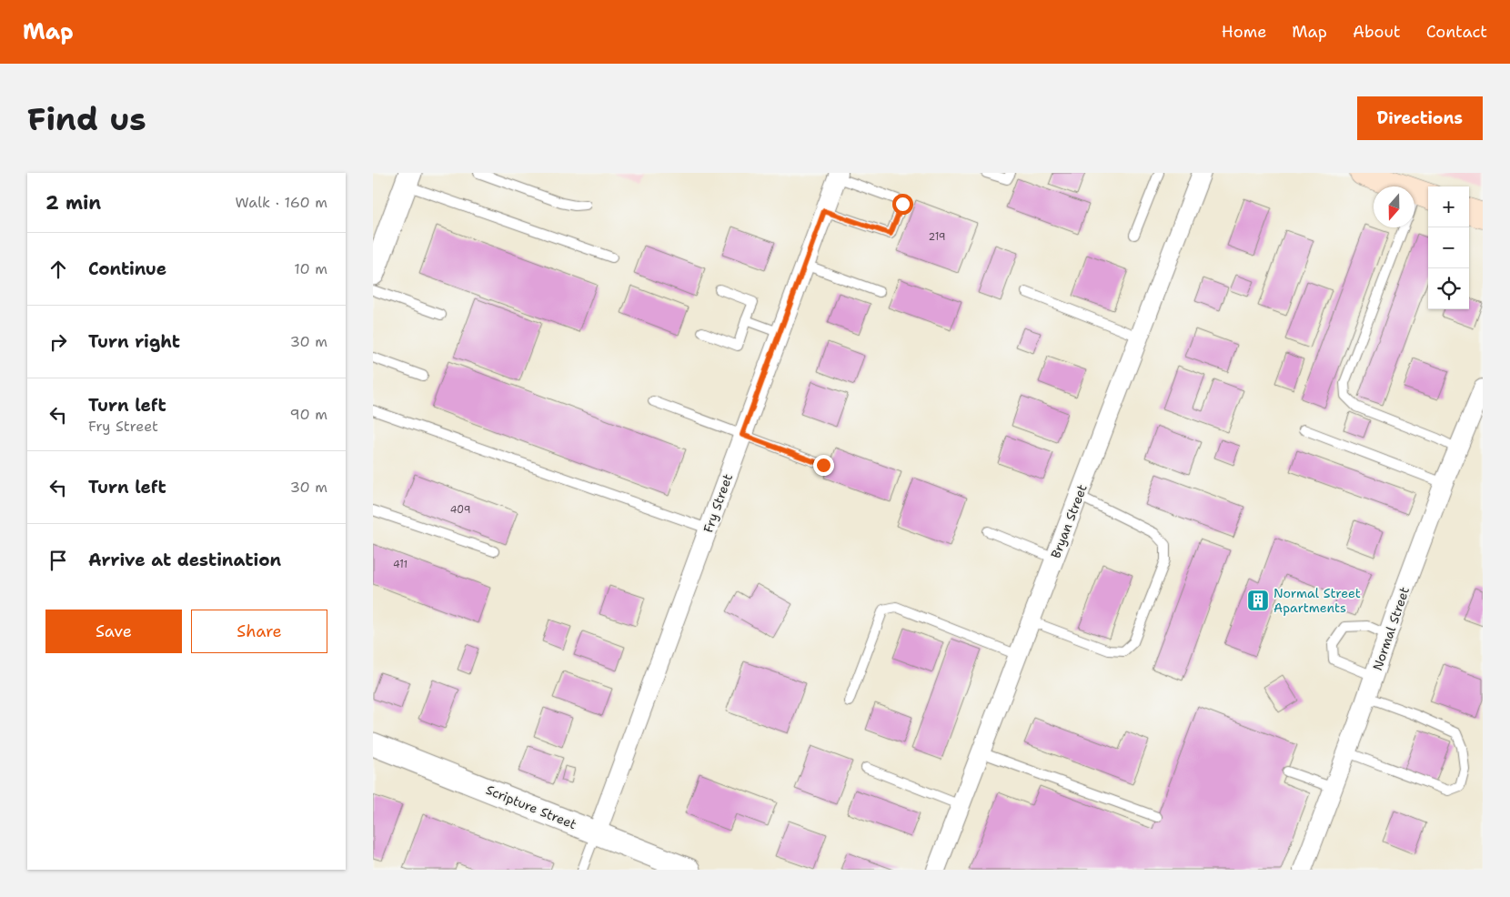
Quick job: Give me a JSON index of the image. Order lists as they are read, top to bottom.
{
  "streets": {
    "street": [
      "Fry Street",
      "Bryan Street",
      "Normal Street",
      "Scripture Street"
    ]
  },
  "crossings": [
    ["Fry Street", "Scripture Street"]
  ],
  "places": {
    "building": ["Normal Street Apartments"]
  },
  "house_numbers": ["219", "409", "411"],
  "north": "bottom",
  "page": {
    "header": "Map",
    "nav": [
      "Home",
      "Map",
      "About",
      "Contact"
    ],
    "buttons": [
      "Directions",
      ["Save", "Share"]
    ],
    "title": "Find us",
    "heading": ["2 min", "Walk · 160 m"],
    "map_buttons": ["+", "−"],
    "list": [
      ["Continue", "10 m"],
      ["Turn right", "30 m"],
      ["Turn left", "Fry Street", "90 m"],
      ["Turn left", "30 m"],
      "Arrive at destination"
    ]
  }
}
